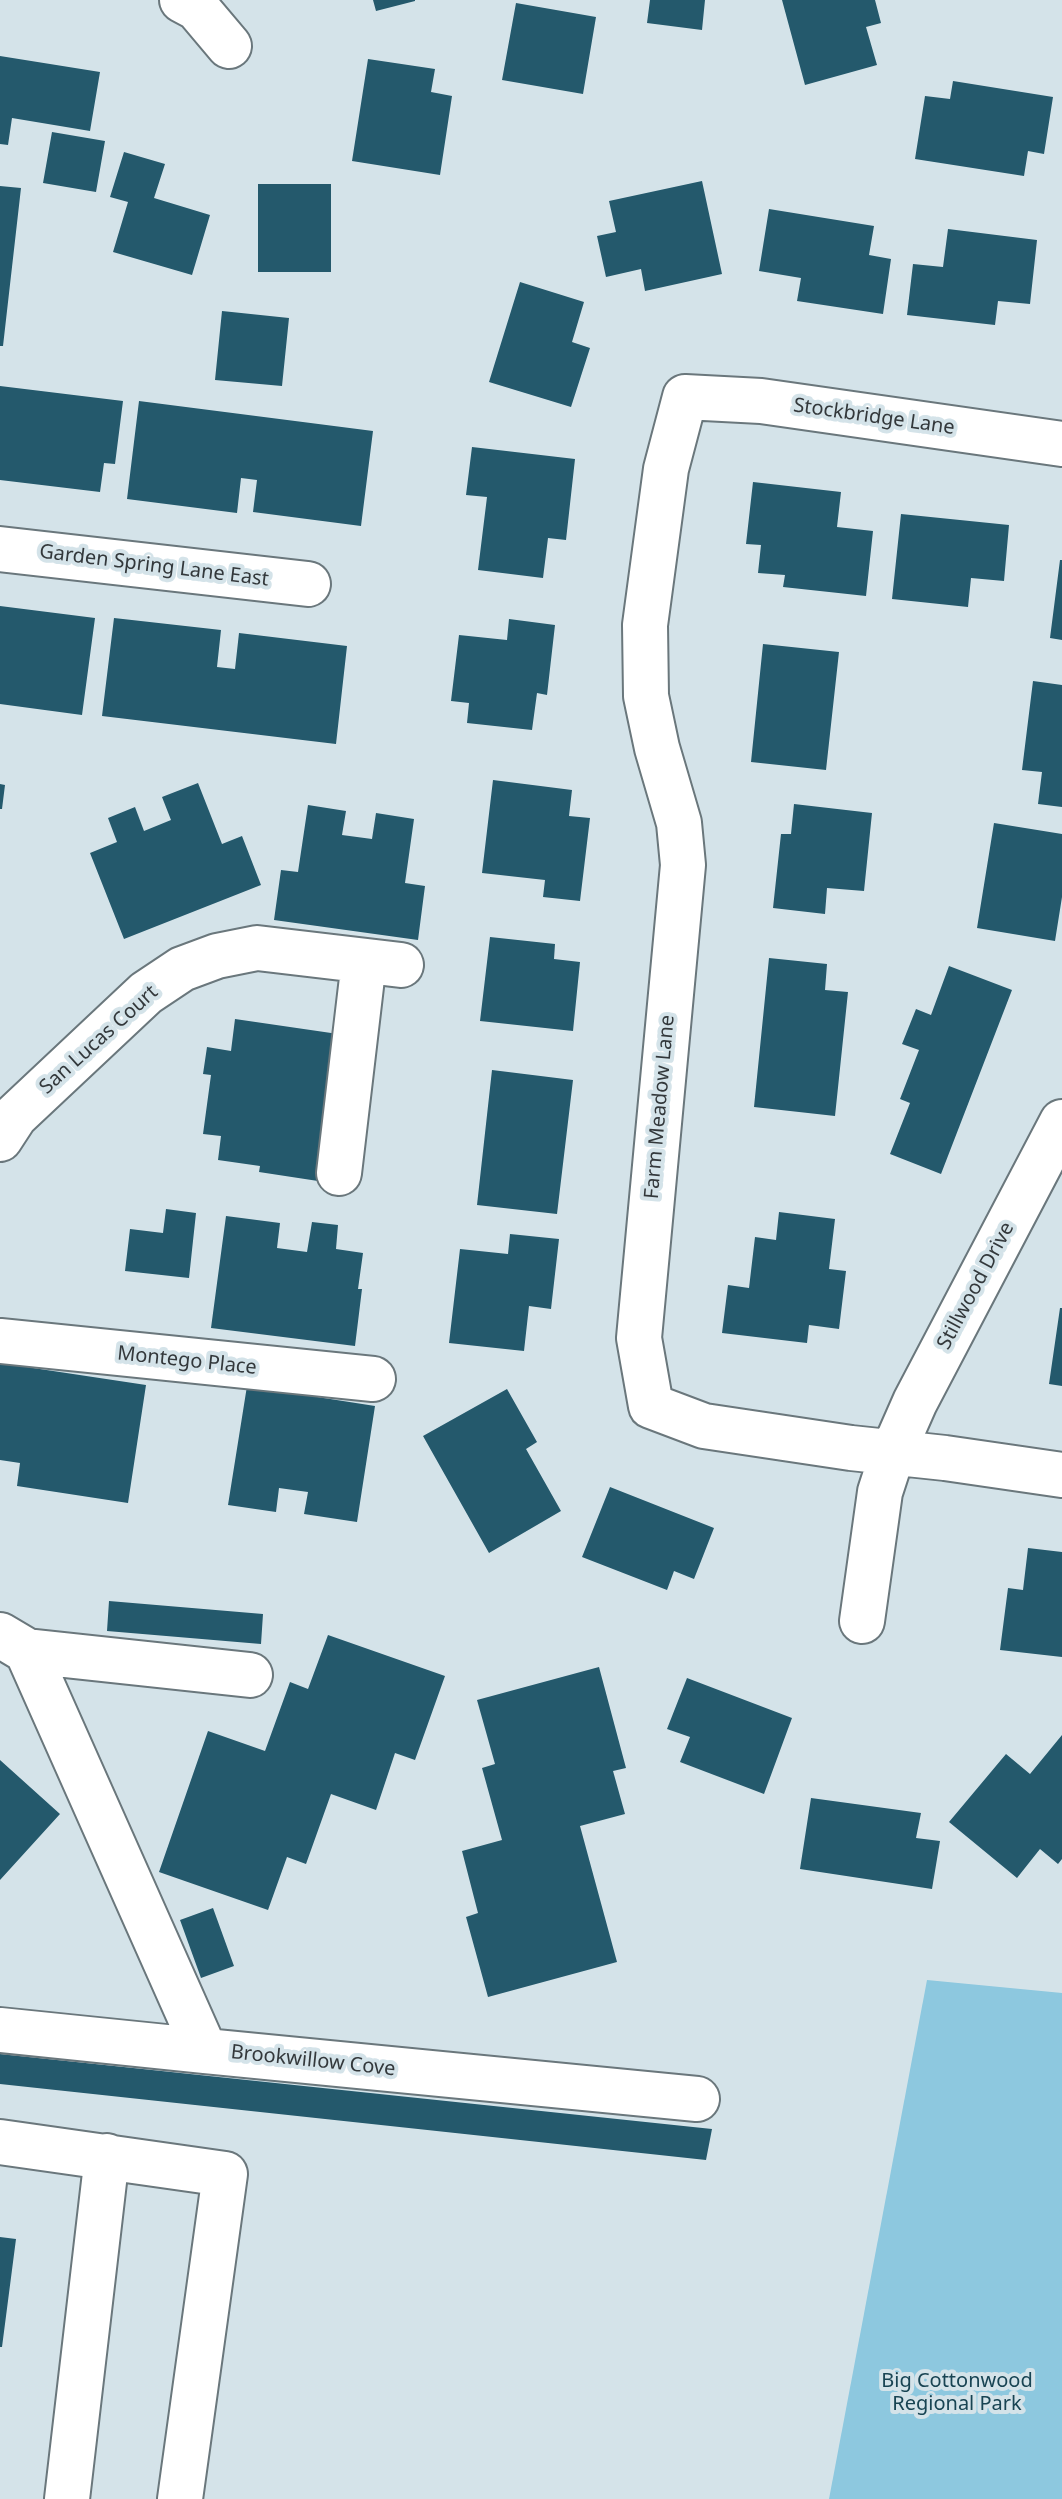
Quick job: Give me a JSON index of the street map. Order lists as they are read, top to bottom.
{
  "streets": {
    "street": [
      "Stockbridge Lane",
      "Garden Spring Lane East",
      "San Lucas Court",
      "Farm Meadow Lane",
      "Stillwood Drive",
      "Montego Place",
      "Brookwillow Cove"
    ]
  },
  "crossings": [
    ["Stockbridge Lane", "Farm Meadow Lane"],
    ["Farm Meadow Lane", "Stillwood Drive"]
  ],
  "parks": ["Big Cottonwood Regional Park"]
}
